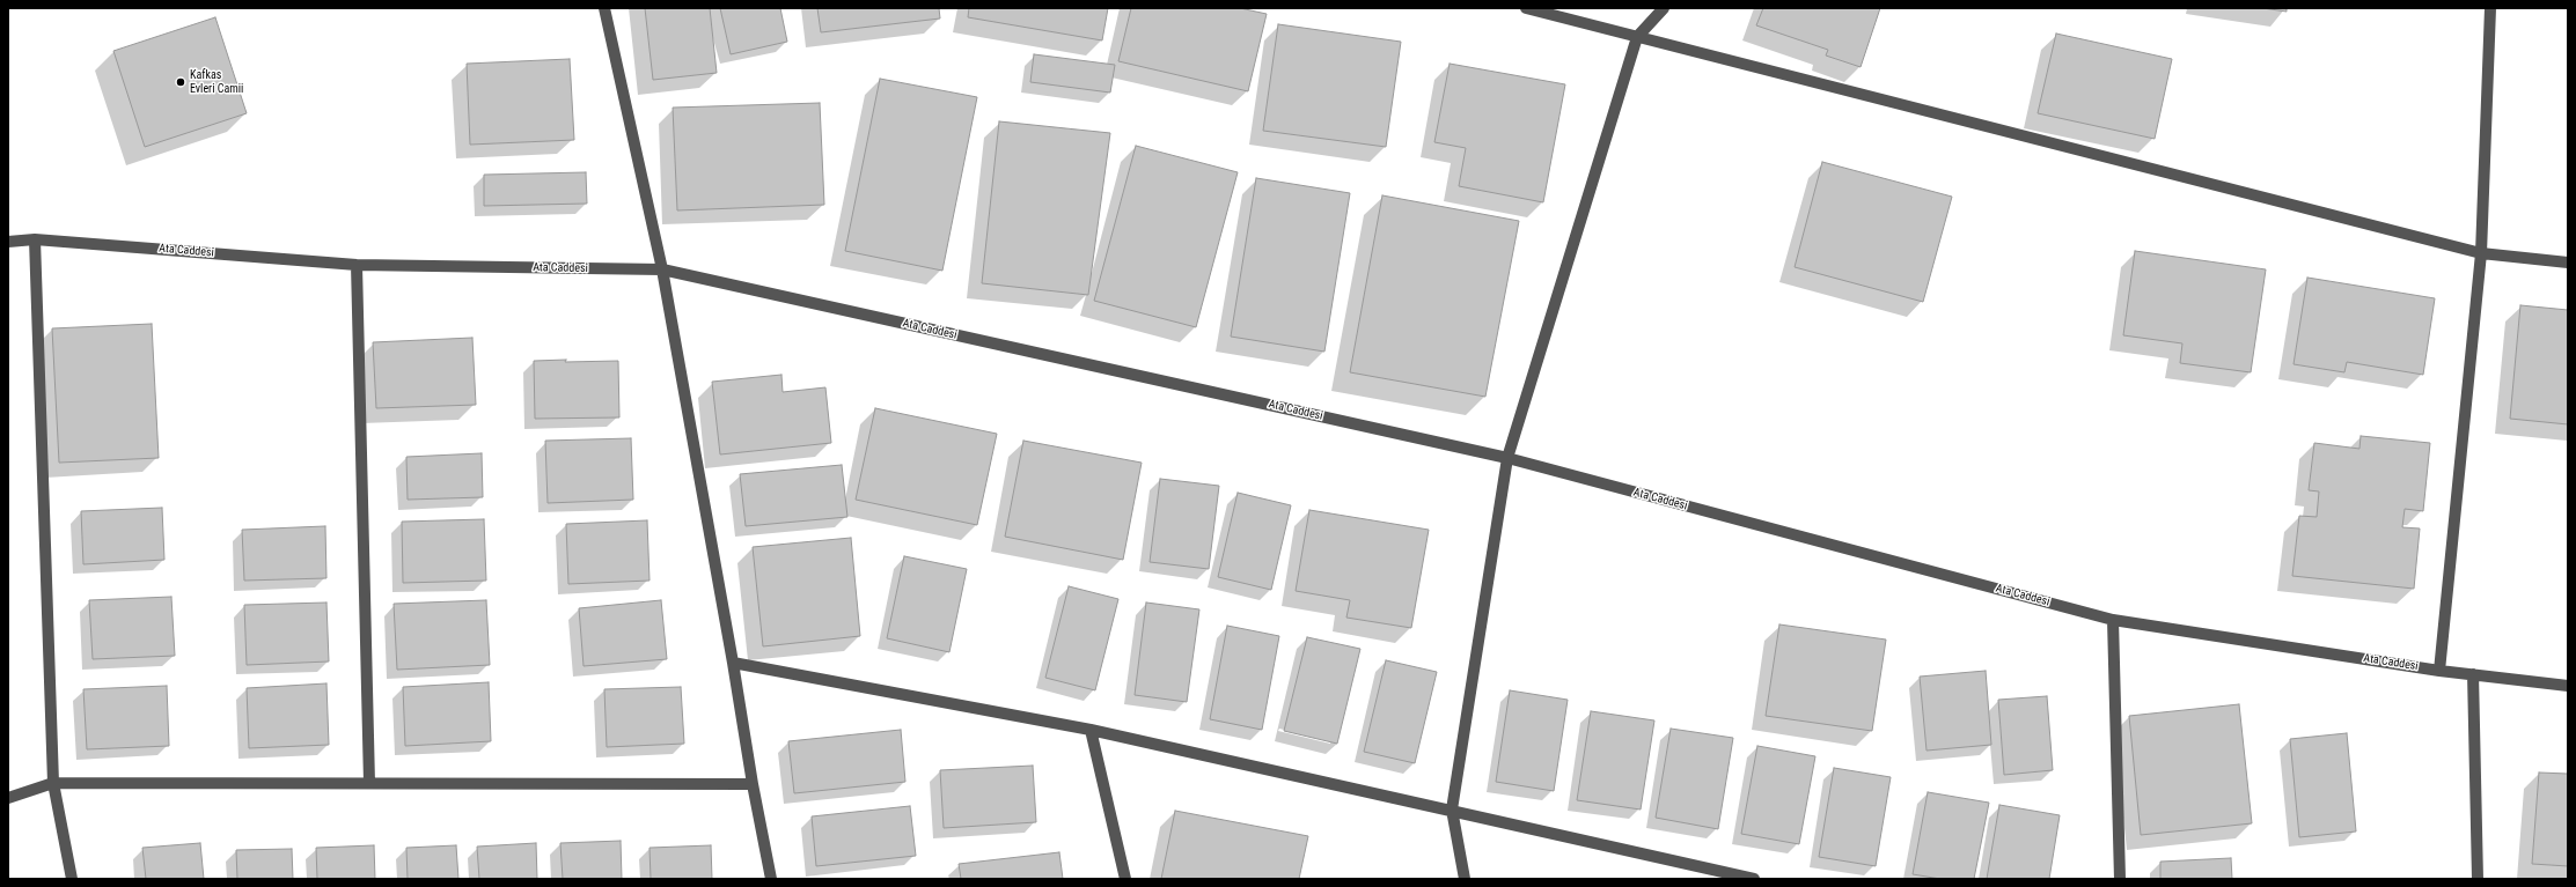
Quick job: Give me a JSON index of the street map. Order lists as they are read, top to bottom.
{
  "streets": {
    "street": ["Ata Caddesi"]
  },
  "places": ["Kafkas Evleri Camii"]
}
